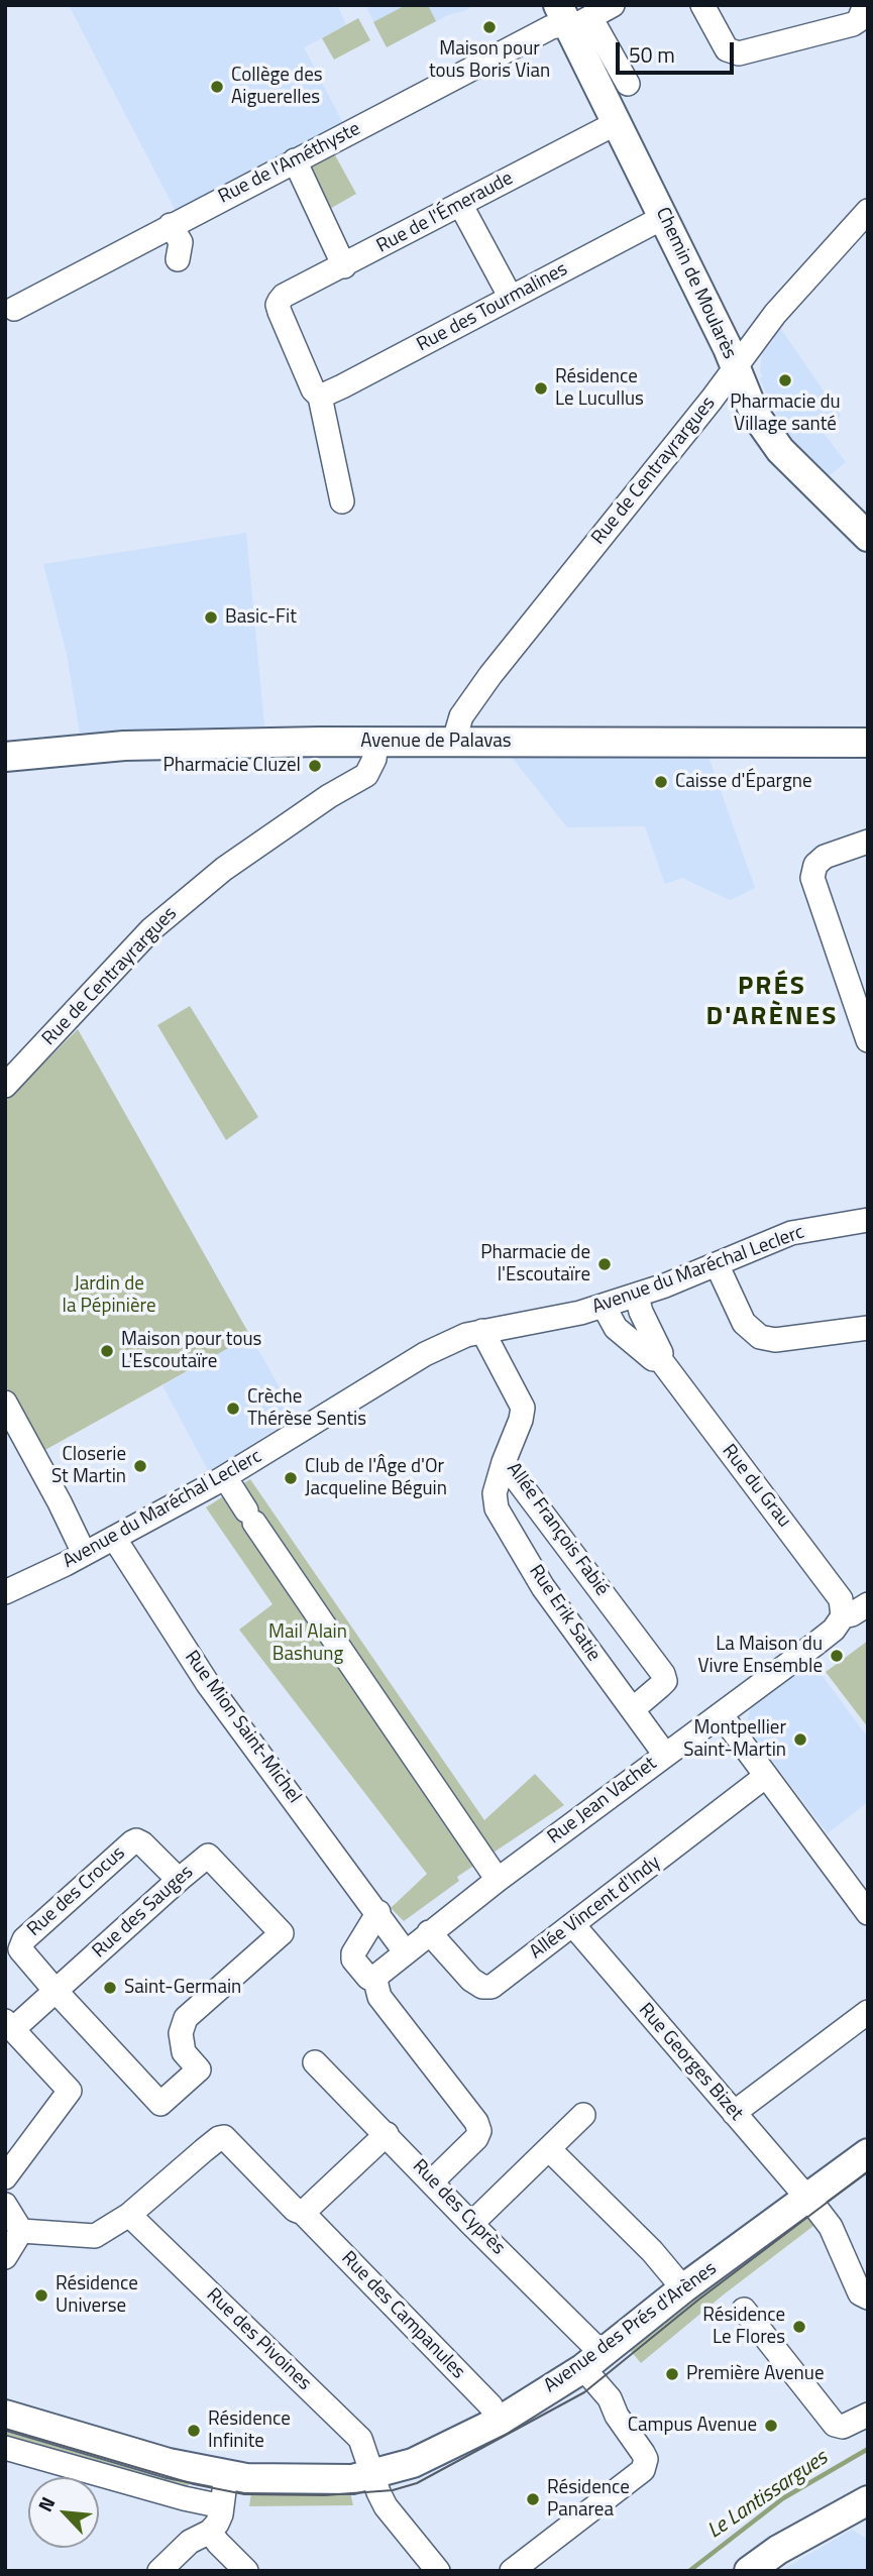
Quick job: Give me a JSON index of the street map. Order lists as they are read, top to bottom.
{
  "streets": {
    "main road": ["Chemin de Moularès", "Avenue de Palavas", "Avenue des Prés d'Arènes"],
    "street": [
      "Rue de l'Améthyste",
      "Rue de l'Émeraude",
      "Rue des Tourmalines",
      "Rue de Centrayrargues",
      "Avenue du Maréchal Leclerc",
      "Rue du Grau",
      "Allée François Fabié",
      "Rue Erik Satie",
      "Rue Mion Saint-Michel",
      "Rue Jean Vachet",
      "Rue des Crocus",
      "Allée Vincent d'Indy",
      "Rue des Sauges",
      "Rue Georges Bizet",
      "Rue des Cyprès",
      "Rue des Campanules",
      "Rue des Pivoines"
    ]
  },
  "crossings": [
    ["Rue de l'Améthyste", "Chemin de Moularès"],
    ["Rue de l'Émeraude", "Chemin de Moularès"],
    ["Rue de l'Émeraude", "Rue des Tourmalines"],
    ["Chemin de Moularès", "Rue des Tourmalines"],
    ["Chemin de Moularès", "Rue de Centrayrargues"],
    ["Rue de Centrayrargues", "Avenue de Palavas"],
    ["Avenue du Maréchal Leclerc", "Rue du Grau"],
    ["Avenue du Maréchal Leclerc", "Allée François Fabié"],
    ["Avenue du Maréchal Leclerc", "Rue Mion Saint-Michel"],
    ["Rue du Grau", "Rue Jean Vachet"],
    ["Allée François Fabié", "Rue Erik Satie"],
    ["Rue Erik Satie", "Rue Jean Vachet"],
    ["Rue Mion Saint-Michel", "Rue Jean Vachet"],
    ["Rue Jean Vachet", "Allée Vincent d'Indy"],
    ["Rue des Crocus", "Rue des Sauges"],
    ["Allée Vincent d'Indy", "Rue Georges Bizet"],
    ["Rue Georges Bizet", "Avenue des Prés d'Arènes"],
    ["Rue des Cyprès", "Avenue des Prés d'Arènes"],
    ["Rue des Campanules", "Avenue des Prés d'Arènes"],
    ["Rue des Campanules", "Rue des Pivoines"],
    ["Avenue des Prés d'Arènes", "Rue des Pivoines"]
  ],
  "districts": ["PRÉS D'ARÈNES"],
  "water": ["Le Lantissargues"],
  "parks": ["Jardin de la Pépinière", "Mail Alain Bashung"],
  "places": [
    "Maison pour tous Boris Vian",
    "Collège des Aiguerelles",
    "Pharmacie du Village santé",
    "Résidence Le Lucullus",
    "Basic-Fit",
    "Pharmacie Cluzel",
    "Caisse d'Épargne",
    "Pharmacie de l'Escoutaïre",
    "Maison pour tous L'Escoutaïre",
    "Crèche Thérèse Sentis",
    "Closerie St Martin",
    "Club de l'Âge d'Or Jacqueline Béguin",
    "La Maison du Vivre Ensemble",
    "Montpellier Saint-Martin",
    "Saint-Germain",
    "Résidence Universe",
    "Résidence Le Flores",
    "Première Avenue",
    "Campus Avenue",
    "Résidence Infinite",
    "Résidence Panarea"
  ],
  "scale_bar": "50 m",
  "north": "top left"
}
